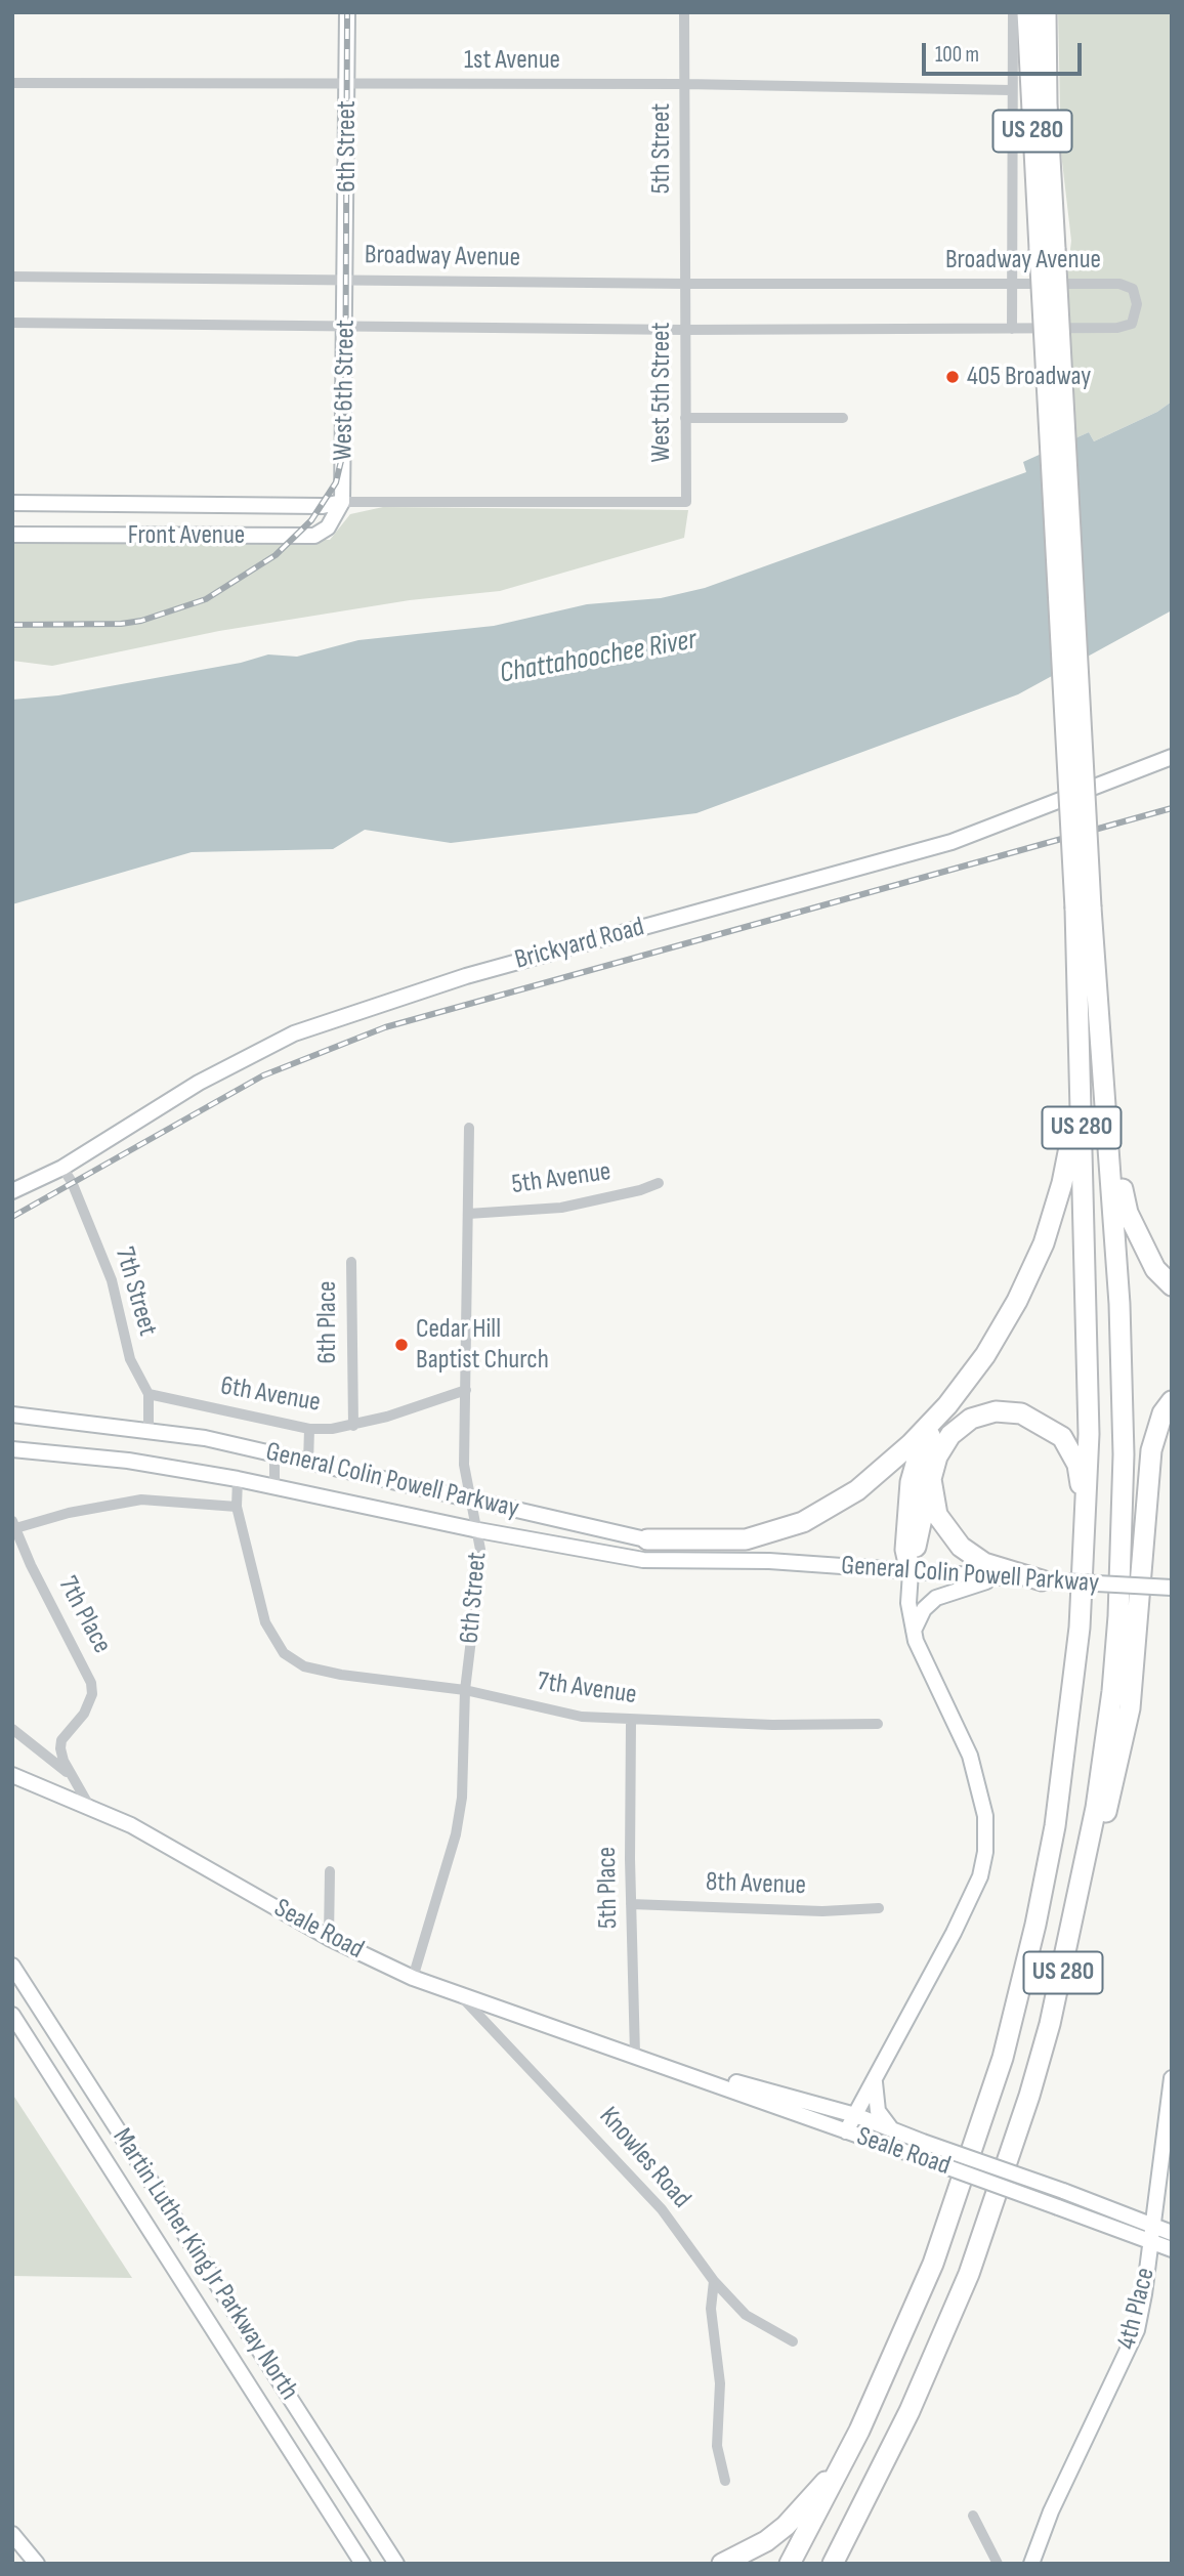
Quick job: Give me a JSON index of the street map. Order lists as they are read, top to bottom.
{
  "streets": {
    "highway": ["US 280"],
    "street": [
      "1st Avenue",
      "6th Street",
      "5th Street",
      "Broadway Avenue",
      "West 6th Street",
      "West 5th Street",
      "Front Avenue",
      "Brickyard Road",
      "5th Avenue",
      "7th Street",
      "6th Place",
      "6th Avenue",
      "General Colin Powell Parkway",
      "7th Place",
      "7th Avenue",
      "8th Avenue",
      "5th Place",
      "Seale Road",
      "Knowles Road",
      "Martin Luther King Jr Parkway North",
      "4th Place"
    ]
  },
  "crossings": [
    ["1st Avenue", "6th Street"],
    ["1st Avenue", "5th Street"],
    ["6th Street", "Broadway Avenue"],
    ["6th Street", "West 6th Street"],
    ["6th Street", "5th Avenue"],
    ["6th Street", "6th Avenue"],
    ["6th Street", "General Colin Powell Parkway"],
    ["6th Street", "7th Avenue"],
    ["6th Street", "Seale Road"],
    ["5th Street", "Broadway Avenue"],
    ["5th Street", "West 5th Street"],
    ["Broadway Avenue", "West 6th Street"],
    ["Broadway Avenue", "West 5th Street"],
    ["West 6th Street", "Front Avenue"],
    ["West 5th Street", "Front Avenue"],
    ["Brickyard Road", "7th Street"],
    ["7th Street", "6th Avenue"],
    ["7th Street", "General Colin Powell Parkway"],
    ["6th Place", "6th Avenue"],
    ["7th Place", "Seale Road"],
    ["7th Avenue", "5th Place"],
    ["8th Avenue", "5th Place"],
    ["5th Place", "Seale Road"],
    ["Seale Road", "Knowles Road"],
    ["Seale Road", "4th Place"]
  ],
  "water": ["Chattahoochee River"],
  "places": ["405 Broadway", "Cedar Hill Baptist Church"],
  "scale_bar": "100 m"
}
